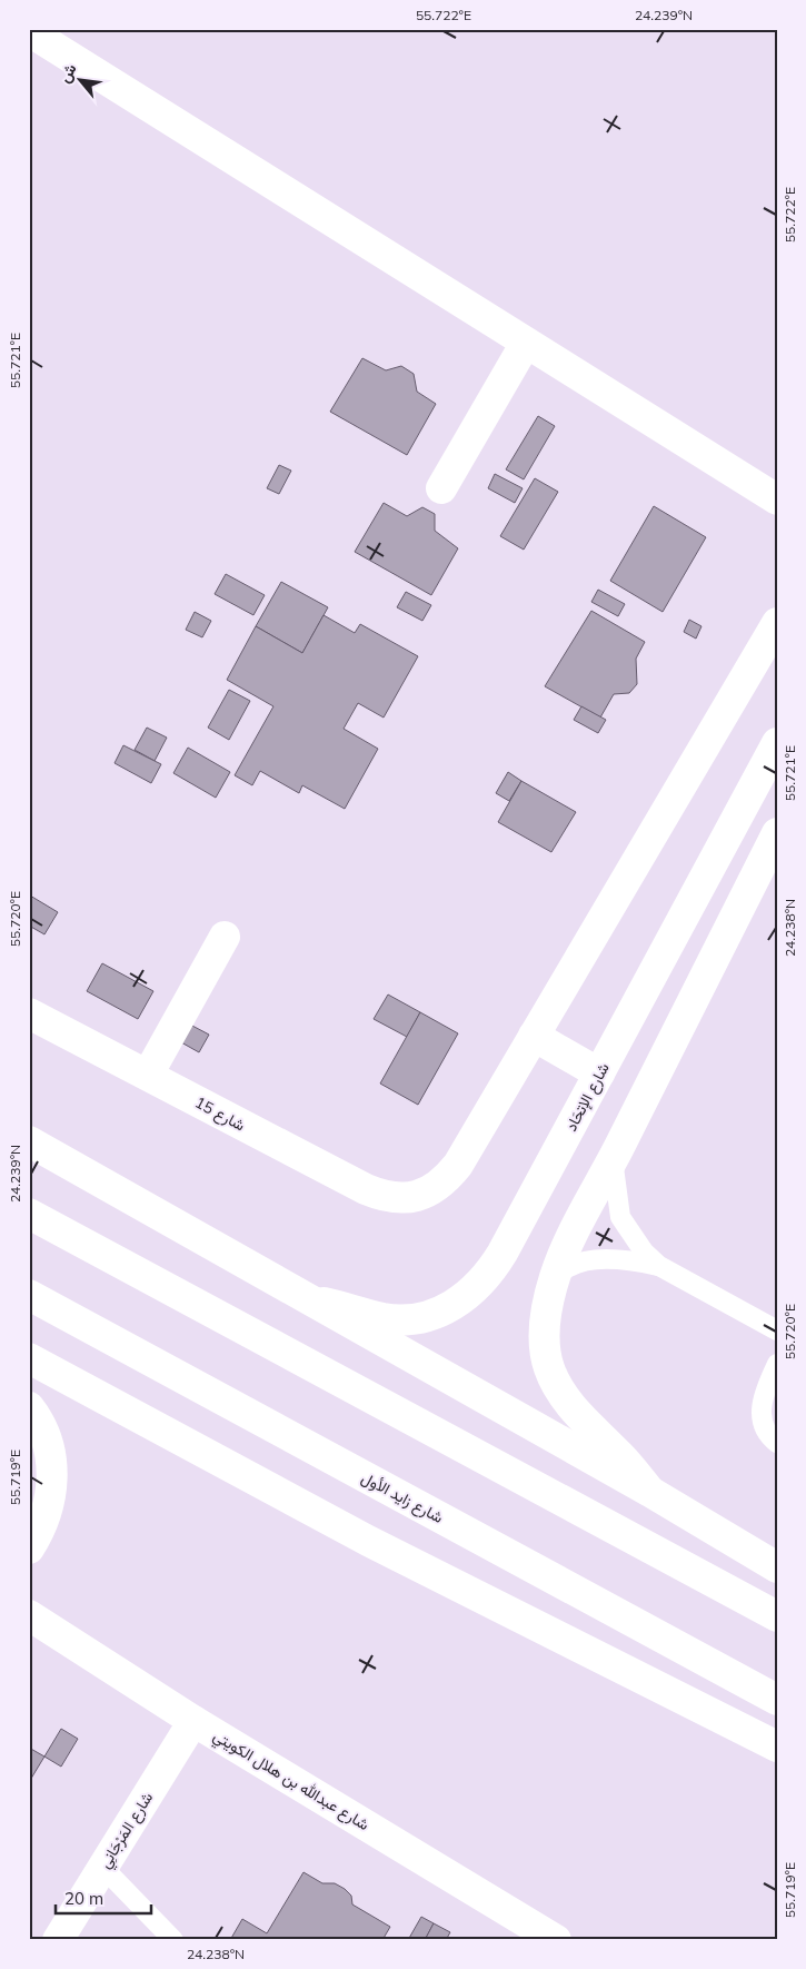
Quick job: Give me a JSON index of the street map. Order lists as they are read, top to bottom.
{
  "streets": {
    "street": [
      "شارع الإتحَاد",
      "شارع 15",
      "شارع زايد الأول",
      "شارع عبدالله بن هلال الكويتي",
      "شارع المَرْجَانِي"
    ]
  },
  "crossings": [
    ["شارع عبدالله بن هلال الكويتي", "شارع المَرْجَانِي"]
  ],
  "scale_bar": "20 m",
  "north": "top left",
  "coordinates": [
    "55.722°E",
    "24.239°N",
    "55.721°E",
    "55.720°E",
    "24.238°N",
    "55.719°E"
  ]
}
